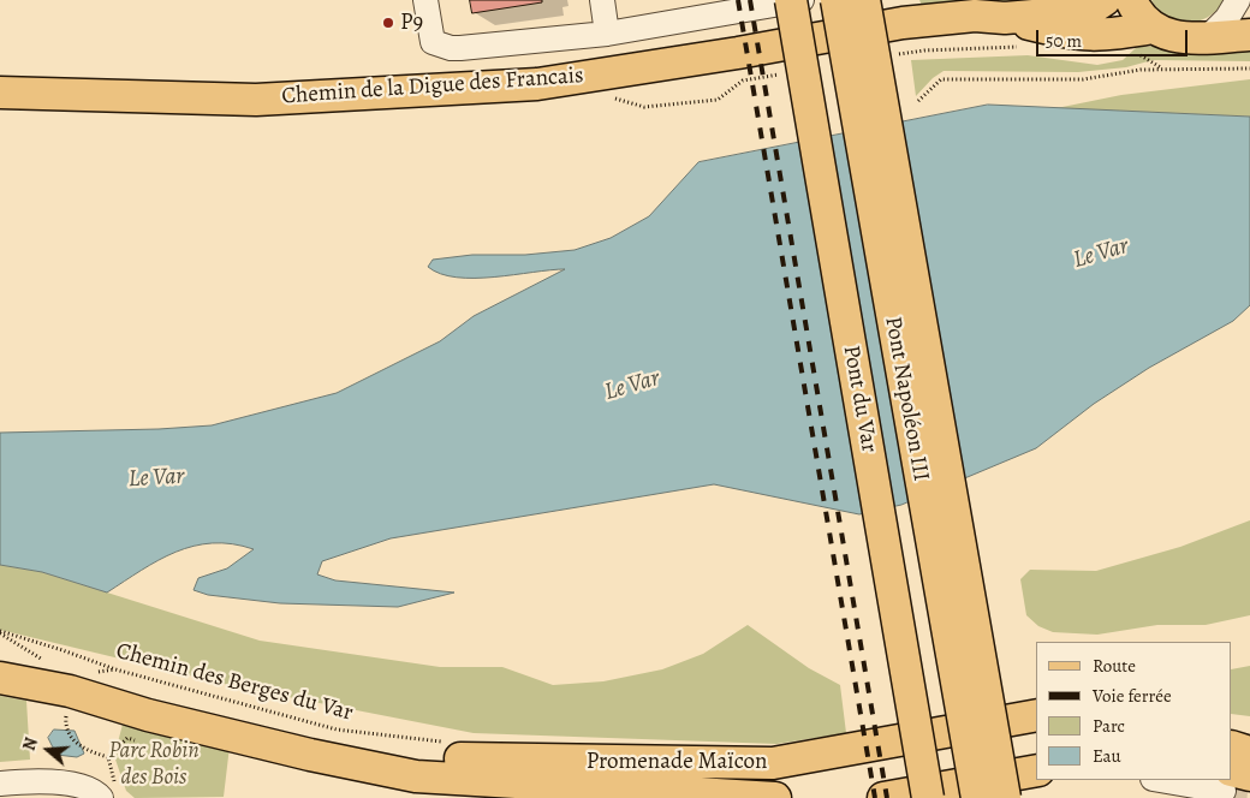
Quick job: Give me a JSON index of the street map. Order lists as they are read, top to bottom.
{
  "streets": {
    "main road": [
      "Chemin de la Digue des Francais",
      "Pont du Var",
      "Pont Napoléon III",
      "Promenade Maïcon"
    ],
    "path": ["Chemin des Berges du Var"]
  },
  "water": ["Le Var"],
  "parks": ["Parc Robin des Bois"],
  "places": ["P9"],
  "legend": [
    "Route",
    "Voie ferrée",
    "Parc",
    "Eau"
  ],
  "scale_bar": "50 m",
  "north": "left"
}
